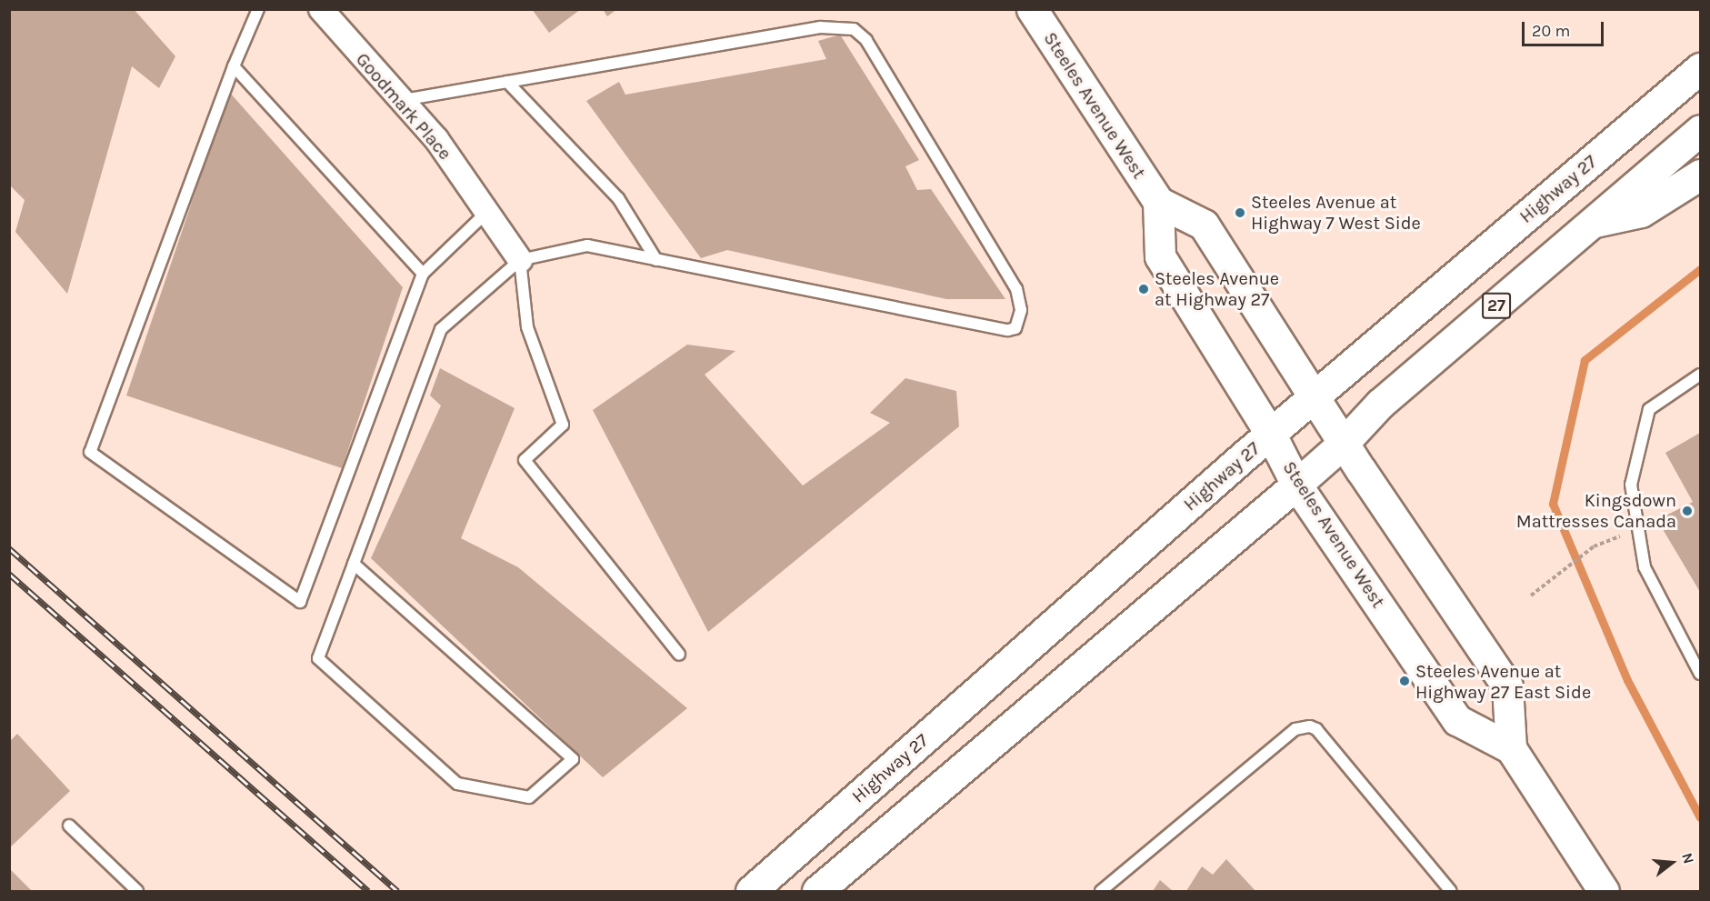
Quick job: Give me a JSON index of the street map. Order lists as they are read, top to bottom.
{
  "streets": {
    "main road": ["Steeles Avenue West", "Highway 27", "27"],
    "street": ["Goodmark Place"]
  },
  "crossings": [
    ["Steeles Avenue West", "Highway 27"],
    ["Steeles Avenue West", "27"]
  ],
  "places": [
    "Steeles Avenue at Highway 7 West Side",
    "Steeles Avenue at Highway 27",
    "Kingsdown Mattresses Canada",
    "Steeles Avenue at Highway 27 East Side"
  ],
  "scale_bar": "20 m",
  "north": "right"
}
